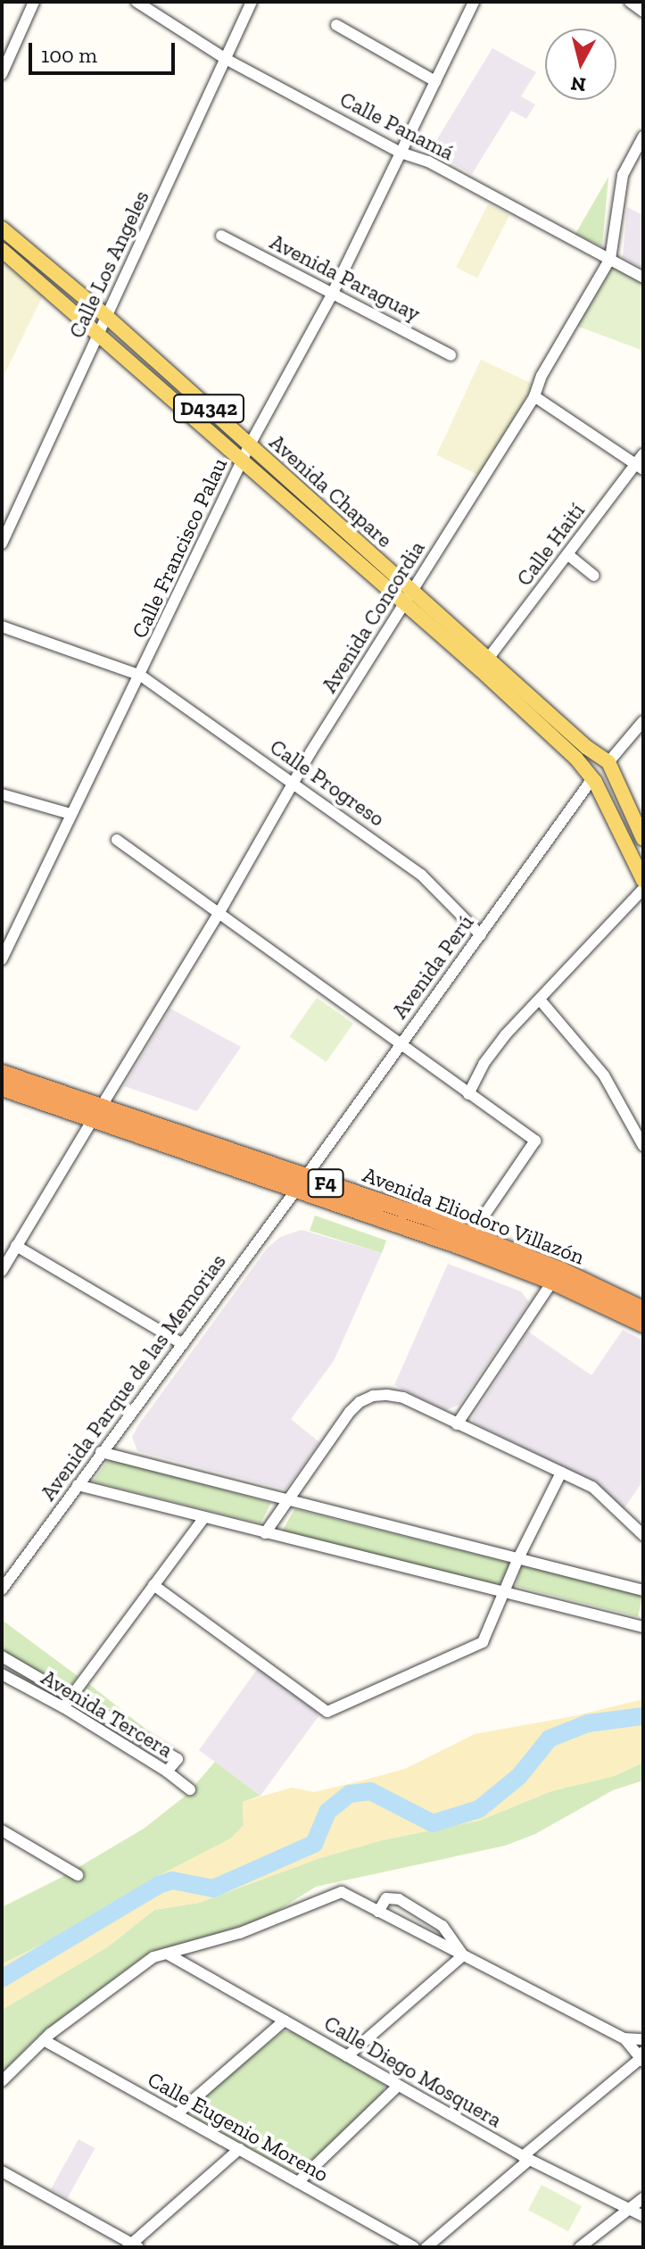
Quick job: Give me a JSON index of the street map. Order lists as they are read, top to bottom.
{
  "streets": {
    "highway": ["F4", "Avenida Eliodoro Villazón"],
    "main road": ["D4342", "Avenida Chapare"],
    "street": [
      "Calle Panamá",
      "Calle Los Angeles",
      "Avenida Paraguay",
      "Calle Haití",
      "Calle Francisco Palau",
      "Avenida Concordia",
      "Calle Progreso",
      "Avenida Perú",
      "Avenida Parque de las Memorias",
      "Avenida Tercera",
      "Calle Diego Mosquera",
      "Calle Eugenio Moreno"
    ]
  },
  "crossings": [
    ["Calle Panamá", "Calle Los Angeles"],
    ["Calle Panamá", "Calle Francisco Palau"],
    ["Calle Panamá", "Avenida Concordia"],
    ["Calle Los Angeles", "Avenida Chapare"],
    ["Avenida Paraguay", "Calle Francisco Palau"],
    ["Avenida Chapare", "Calle Haití"],
    ["Avenida Chapare", "Calle Francisco Palau"],
    ["Avenida Chapare", "Avenida Concordia"],
    ["Avenida Chapare", "Avenida Perú"],
    ["Calle Francisco Palau", "Calle Progreso"],
    ["Avenida Concordia", "Calle Progreso"],
    ["Avenida Concordia", "Avenida Eliodoro Villazón"],
    ["Calle Progreso", "Avenida Perú"],
    ["Avenida Perú", "Avenida Eliodoro Villazón"],
    ["Avenida Perú", "Avenida Parque de las Memorias"],
    ["Avenida Eliodoro Villazón", "Avenida Parque de las Memorias"]
  ],
  "scale_bar": "100 m",
  "north": "bottom"
}
